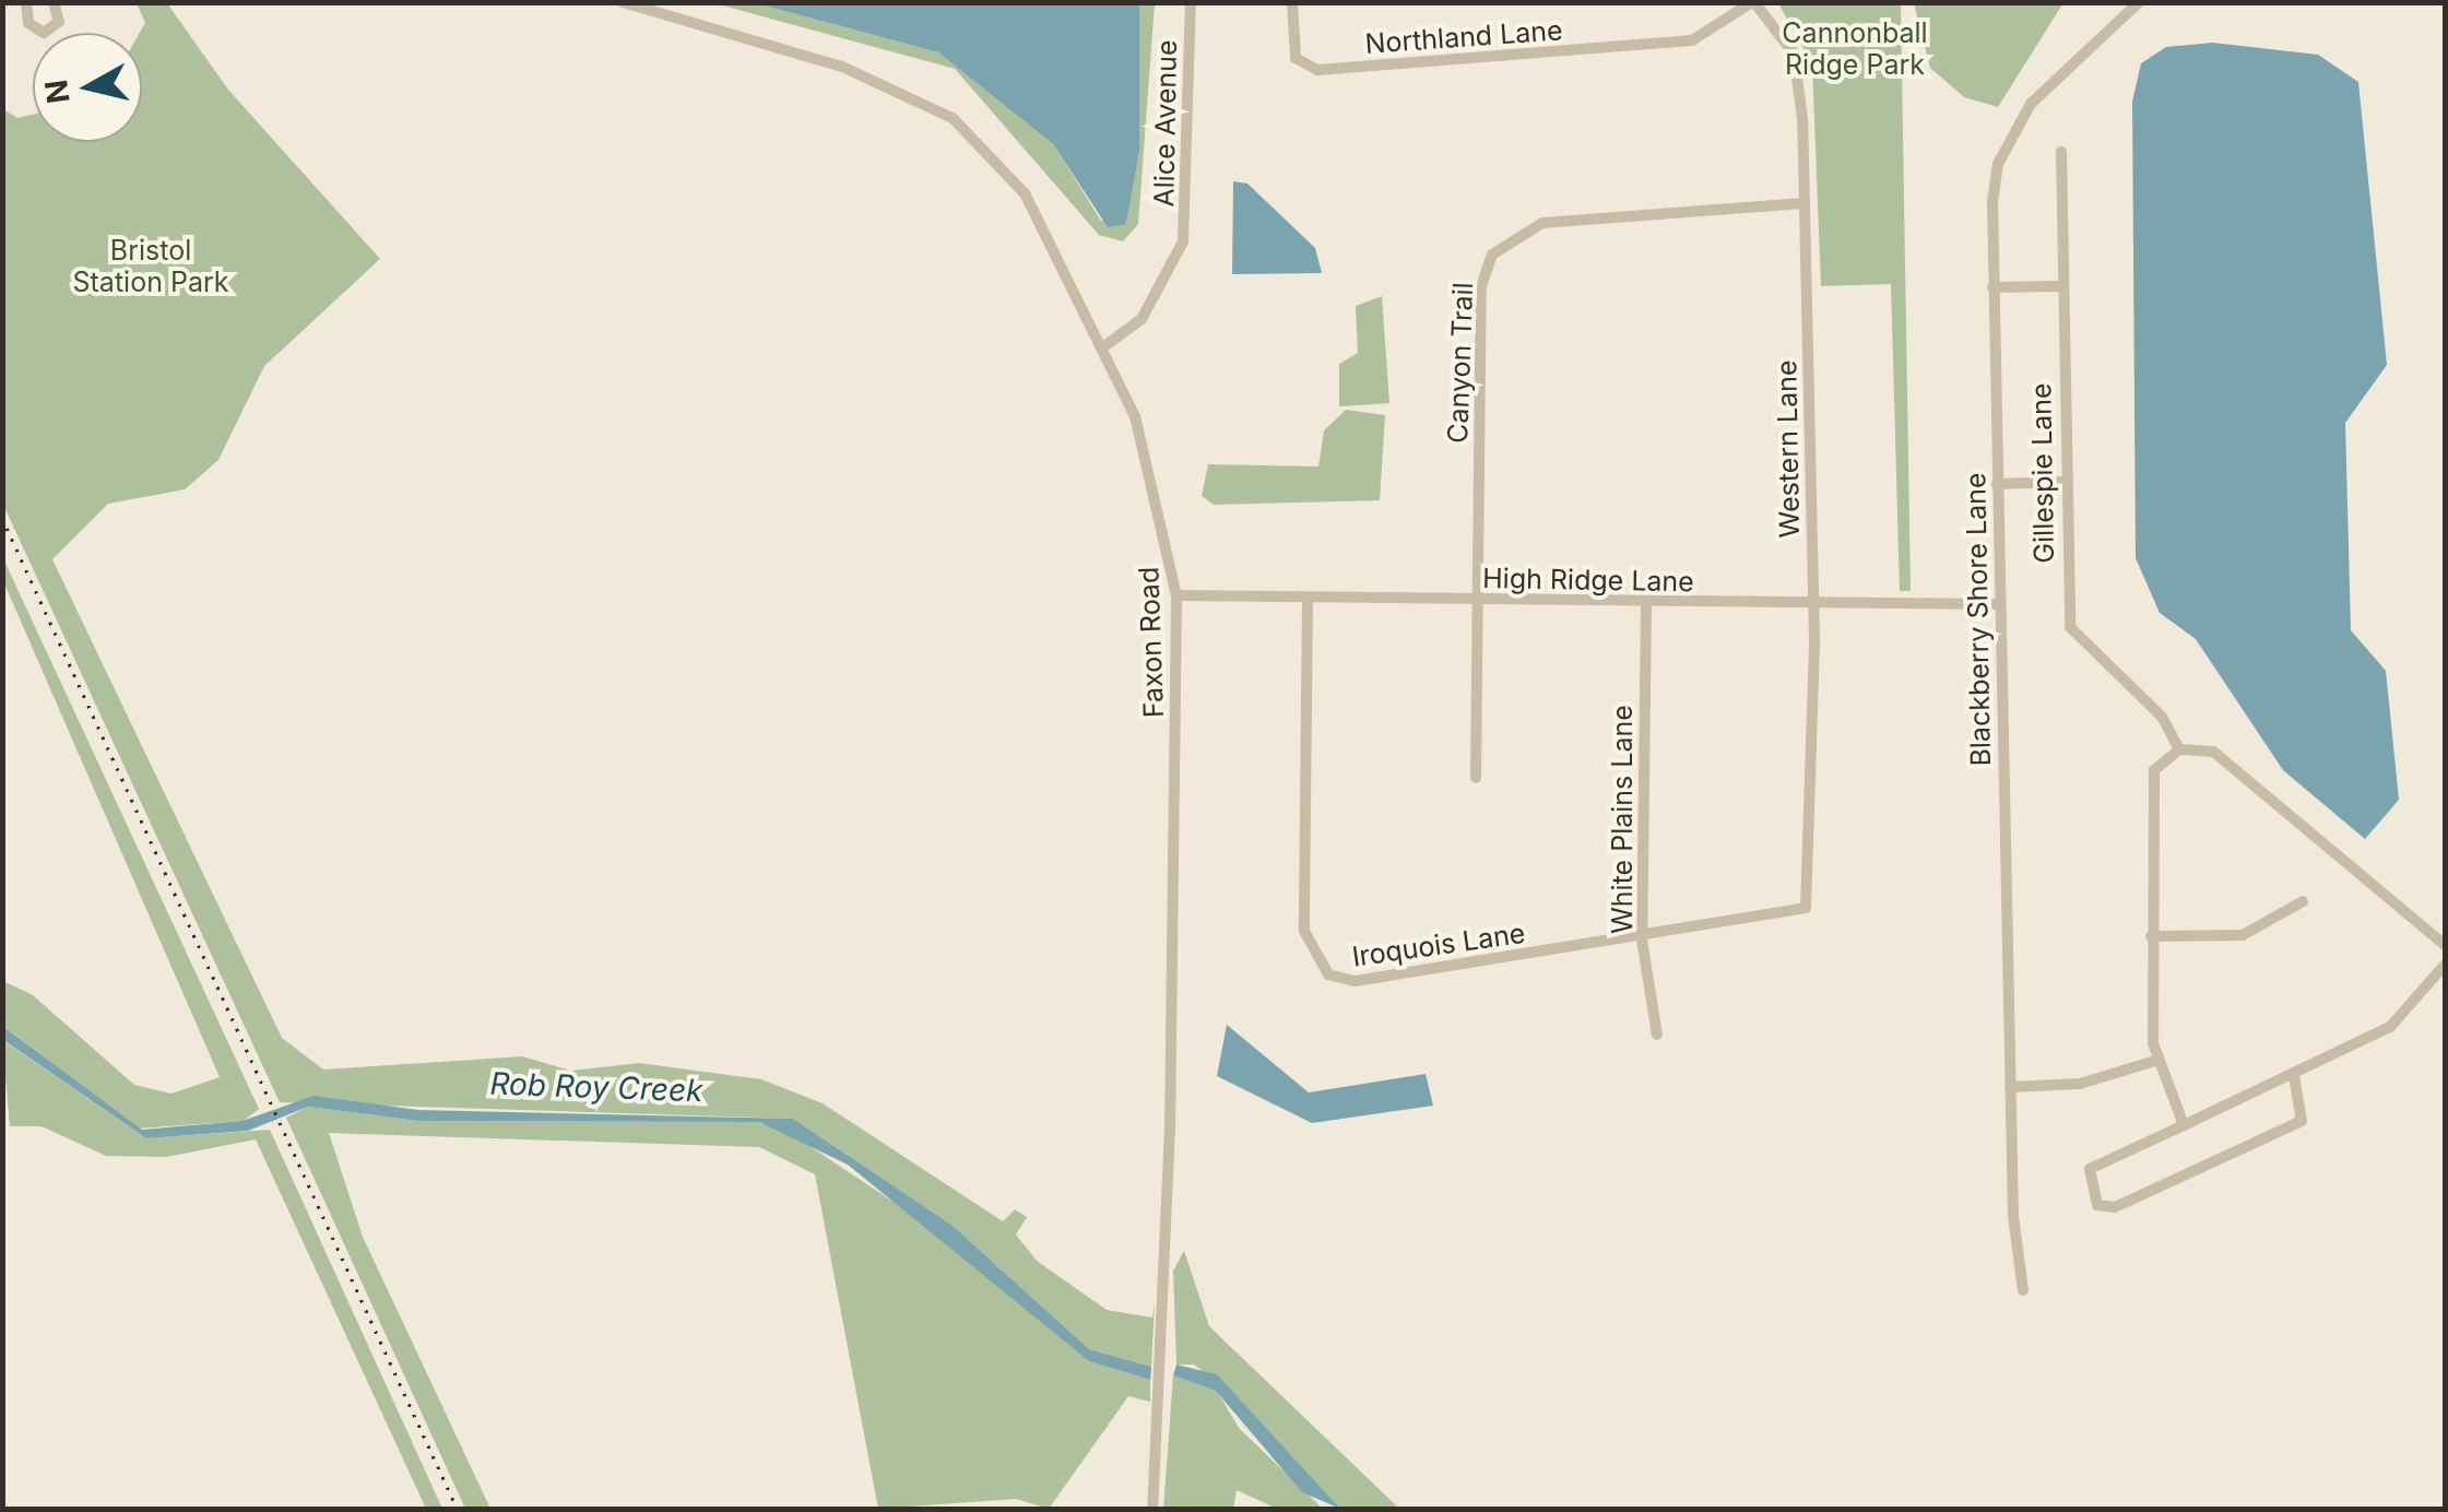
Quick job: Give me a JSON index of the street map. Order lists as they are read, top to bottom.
{
  "streets": {
    "street": [
      "Northland Lane",
      "Alice Avenue",
      "Canyon Trail",
      "Western Lane",
      "Gillespie Lane",
      "High Ridge Lane",
      "Blackberry Shore Lane",
      "Faxon Road",
      "White Plains Lane",
      "Iroquois Lane"
    ]
  },
  "crossings": [
    ["Northland Lane", "Western Lane"],
    ["Alice Avenue", "Faxon Road"],
    ["Canyon Trail", "Western Lane"],
    ["Canyon Trail", "High Ridge Lane"],
    ["Western Lane", "High Ridge Lane"],
    ["Western Lane", "Iroquois Lane"],
    ["High Ridge Lane", "Blackberry Shore Lane"],
    ["High Ridge Lane", "Faxon Road"],
    ["High Ridge Lane", "White Plains Lane"],
    ["High Ridge Lane", "Iroquois Lane"],
    ["White Plains Lane", "Iroquois Lane"]
  ],
  "water": ["Rob Roy Creek"],
  "parks": ["Cannonball Ridge Park", "Bristol Station Park"],
  "north": "left"
}
